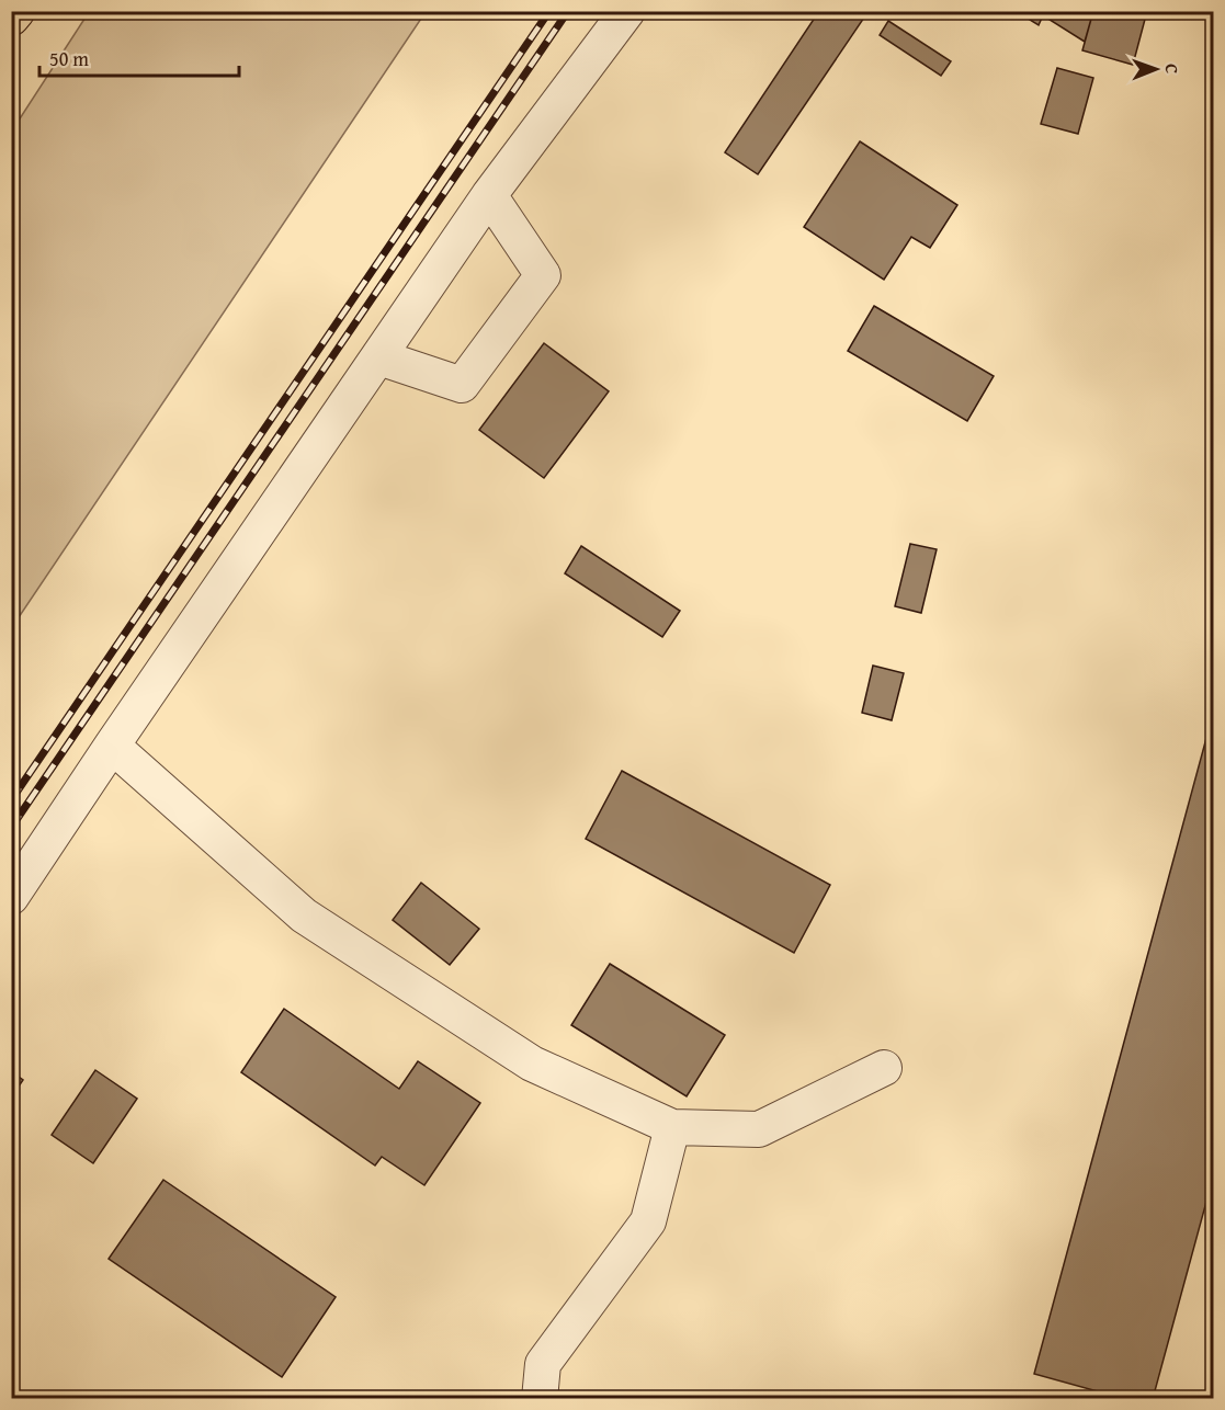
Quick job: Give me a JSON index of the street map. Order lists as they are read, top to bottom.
{
  "scale_bar": "50 m",
  "north": "right"
}
